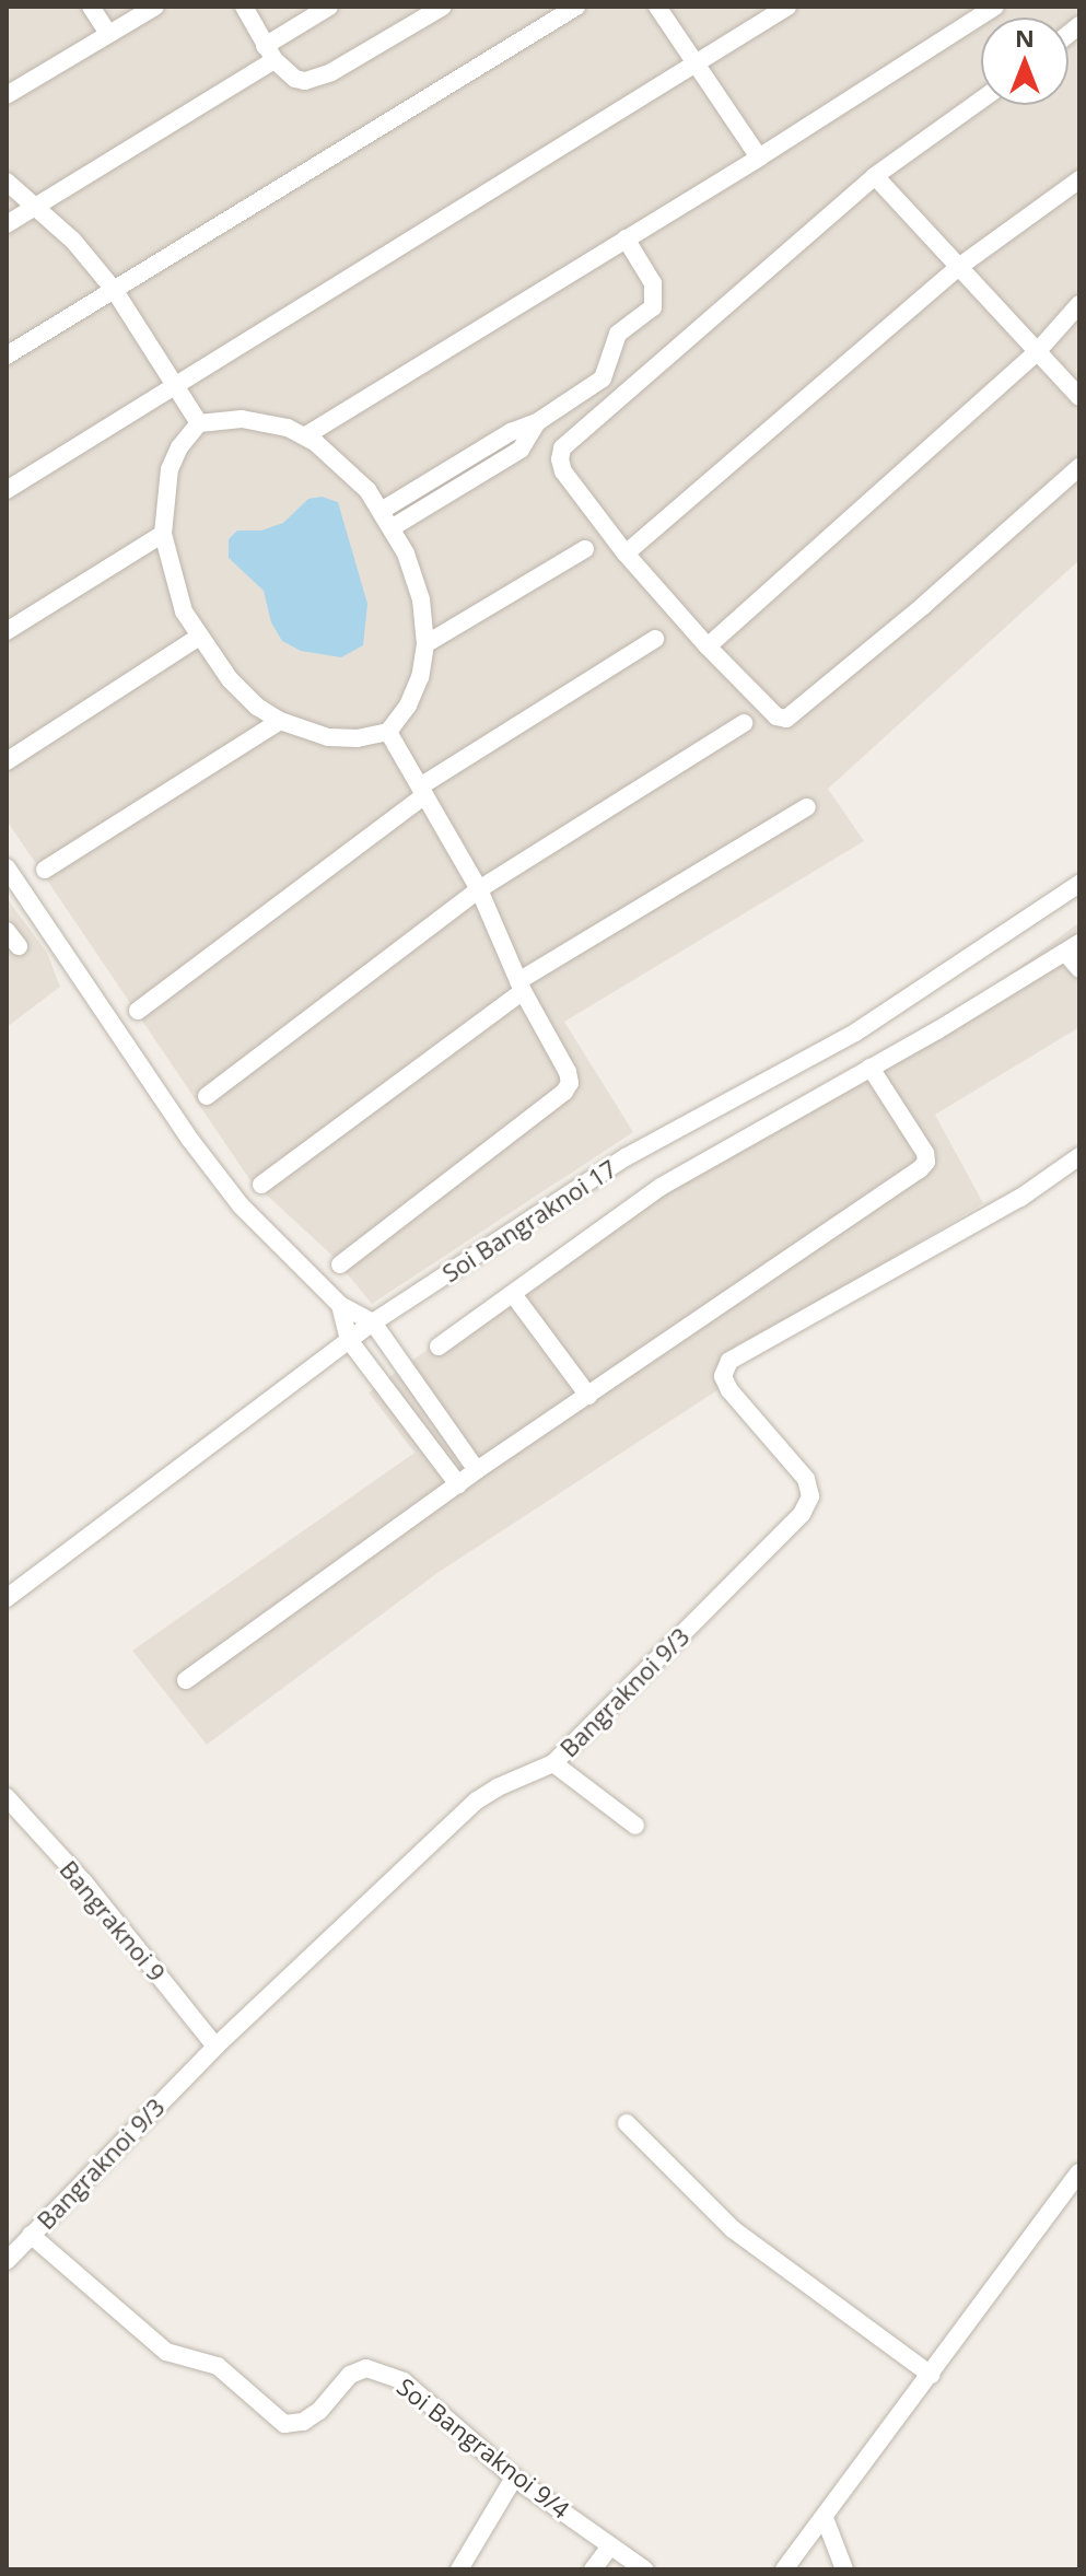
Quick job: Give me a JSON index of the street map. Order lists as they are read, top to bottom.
{
  "streets": {
    "street": [
      "Soi Bangraknoi 17",
      "Bangraknoi 9/3",
      "Bangraknoi 9",
      "Soi Bangraknoi 9/4"
    ]
  },
  "crossings": [
    ["Bangraknoi 9/3", "Bangraknoi 9"],
    ["Bangraknoi 9/3", "Soi Bangraknoi 9/4"]
  ],
  "north": "top"
}
